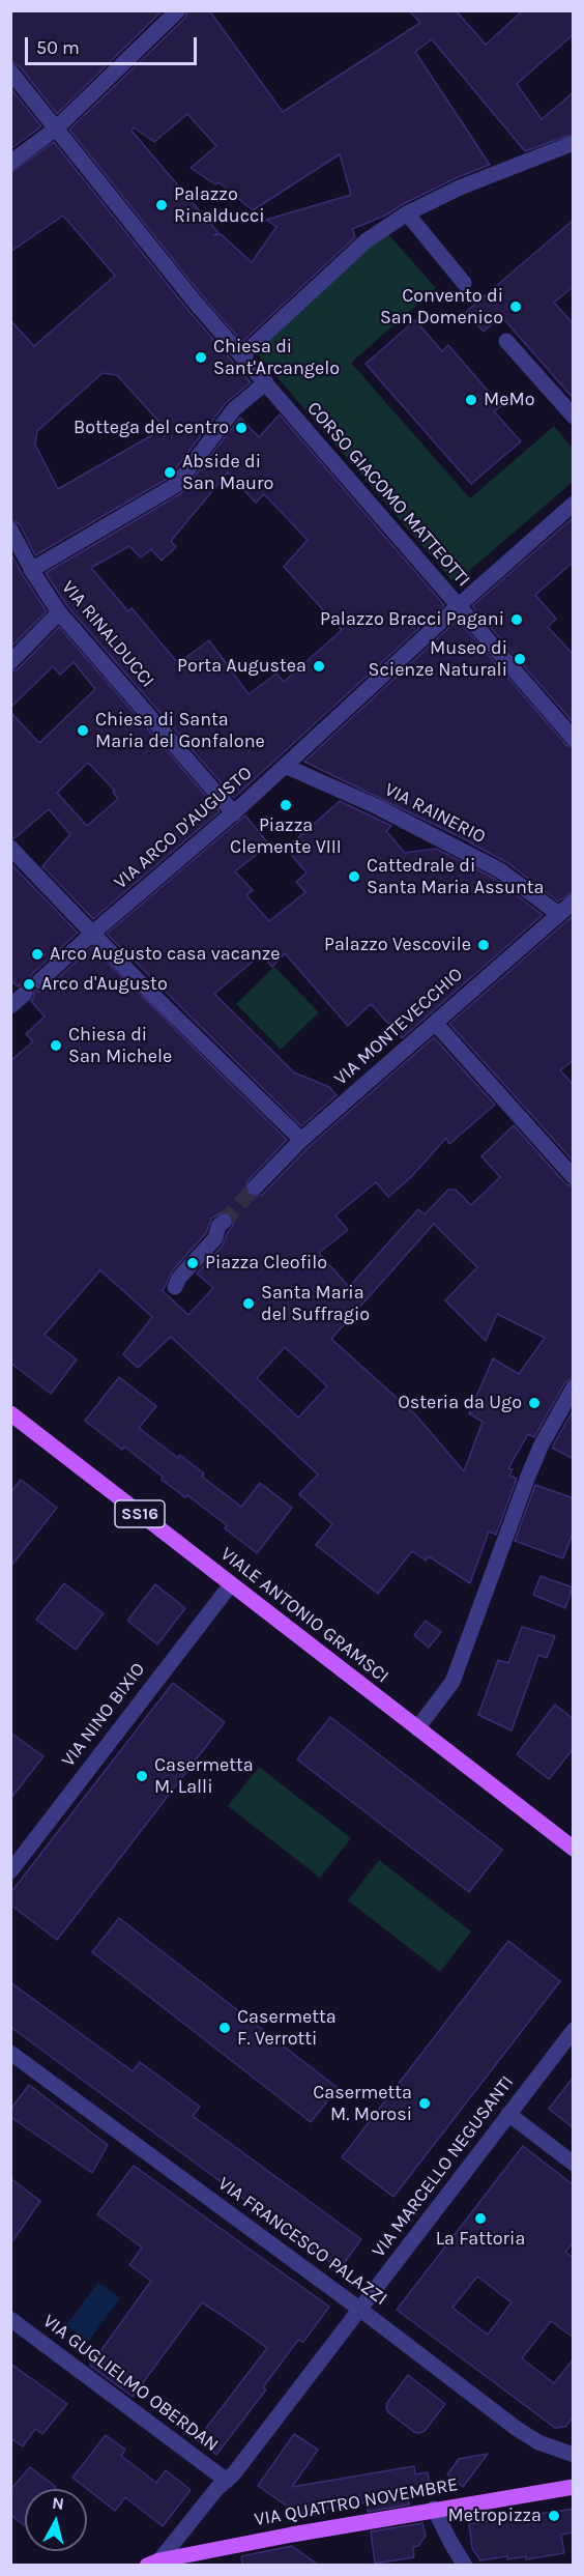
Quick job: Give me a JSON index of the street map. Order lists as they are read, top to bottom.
{
  "streets": {
    "main road": ["SS16", "VIALE ANTONIO GRAMSCI", "VIA QUATTRO NOVEMBRE"],
    "street": [
      "CORSO GIACOMO MATTEOTTI",
      "VIA RINALDUCCI",
      "VIA RAINERIO",
      "VIA ARCO D'AUGUSTO",
      "VIA MONTEVECCHIO",
      "VIA NINO BIXIO",
      "VIA MARCELLO NEGUSANTI",
      "VIA FRANCESCO PALAZZI",
      "VIA GUGLIELMO OBERDAN"
    ]
  },
  "crossings": [
    ["CORSO GIACOMO MATTEOTTI", "VIA ARCO D'AUGUSTO"],
    ["VIA RINALDUCCI", "VIA ARCO D'AUGUSTO"],
    ["VIA RAINERIO", "VIA ARCO D'AUGUSTO"],
    ["VIA RAINERIO", "VIA MONTEVECCHIO"],
    ["VIALE ANTONIO GRAMSCI", "VIA NINO BIXIO"],
    ["VIA MARCELLO NEGUSANTI", "VIA FRANCESCO PALAZZI"],
    ["VIA MARCELLO NEGUSANTI", "VIA GUGLIELMO OBERDAN"],
    ["VIA MARCELLO NEGUSANTI", "VIA QUATTRO NOVEMBRE"]
  ],
  "places": [
    "Palazzo Rinalducci",
    "Convento di San Domenico",
    "Chiesa di Sant'Arcangelo",
    "MeMo",
    "Bottega del centro",
    "Abside di San Mauro",
    "Palazzo Bracci Pagani",
    "Museo di Scienze Naturali",
    "Porta Augustea",
    "Chiesa di Santa Maria del Gonfalone",
    "Piazza Clemente VIII",
    "Cattedrale di Santa Maria Assunta",
    "Palazzo Vescovile",
    "Arco Augusto casa vacanze",
    "Arco d'Augusto",
    "Chiesa di San Michele",
    "Piazza Cleofilo",
    "Santa Maria del Suffragio",
    "Osteria da Ugo",
    "Casermetta M. Lalli",
    "Casermetta F. Verrotti",
    "Casermetta M. Morosi",
    "La Fattoria",
    "Metropizza"
  ],
  "scale_bar": "50 m",
  "north": "top"
}
